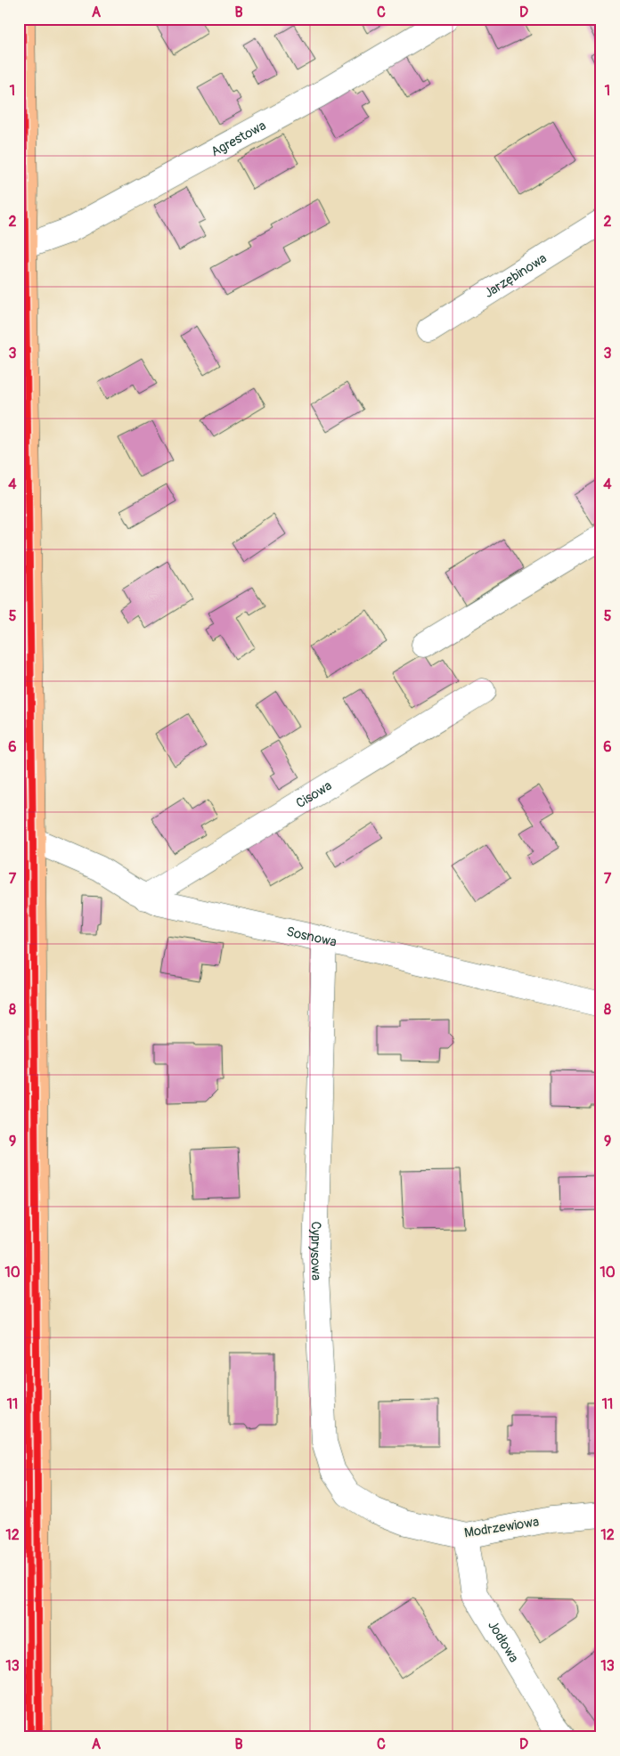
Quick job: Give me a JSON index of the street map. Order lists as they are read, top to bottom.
{
  "streets": {
    "street": [
      "Agrestowa",
      "Jarzębinowa",
      "Cisowa",
      "Sosnowa",
      "Cyprysowa",
      "Modrzewiowa",
      "Jodłowa"
    ]
  },
  "crossings": [
    ["Cisowa", "Sosnowa"],
    ["Sosnowa", "Cyprysowa"],
    ["Cyprysowa", "Modrzewiowa"],
    ["Modrzewiowa", "Jodłowa"]
  ],
  "grid": {
    "columns": [
      "A",
      "B",
      "C",
      "D"
    ],
    "rows": [
      "1",
      "2",
      "3",
      "4",
      "5",
      "6",
      "7",
      "8",
      "9",
      "10",
      "11",
      "12",
      "13"
    ]
  }
}
